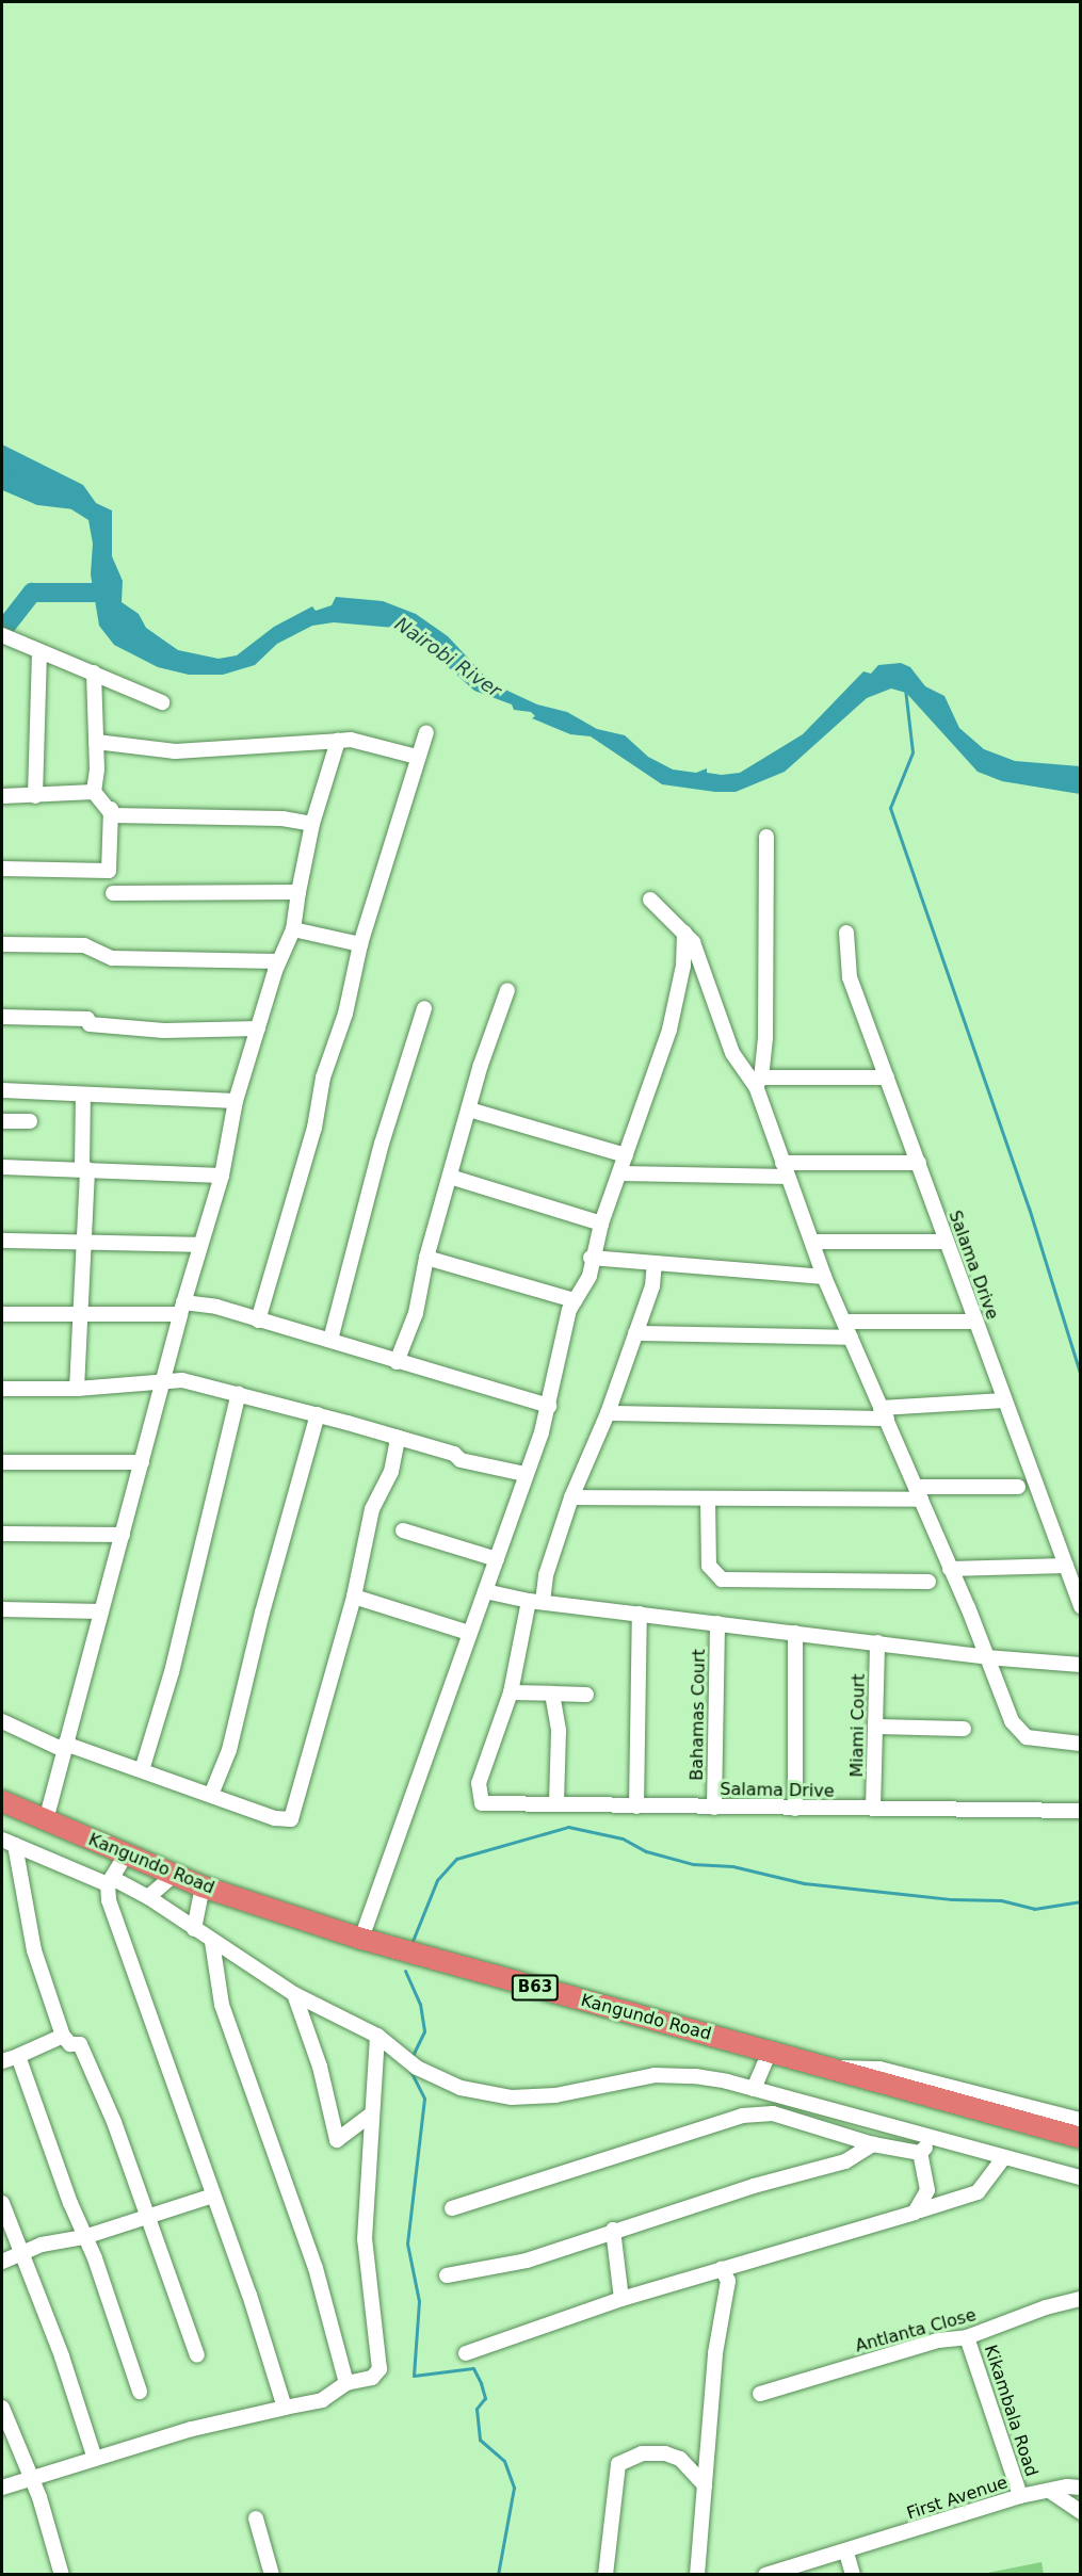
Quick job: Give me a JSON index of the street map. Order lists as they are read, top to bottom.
{
  "streets": {
    "highway": ["Kangundo Road", "B63"],
    "street": [
      "Salama Drive",
      "Bahamas Court",
      "Miami Court",
      "Antlanta Close",
      "Kikambala Road",
      "First Avenue"
    ]
  },
  "crossings": [
    ["Salama Drive", "Bahamas Court"],
    ["Salama Drive", "Miami Court"],
    ["Antlanta Close", "Kikambala Road"],
    ["Kikambala Road", "First Avenue"]
  ],
  "water": ["Nairobi River"]
}
